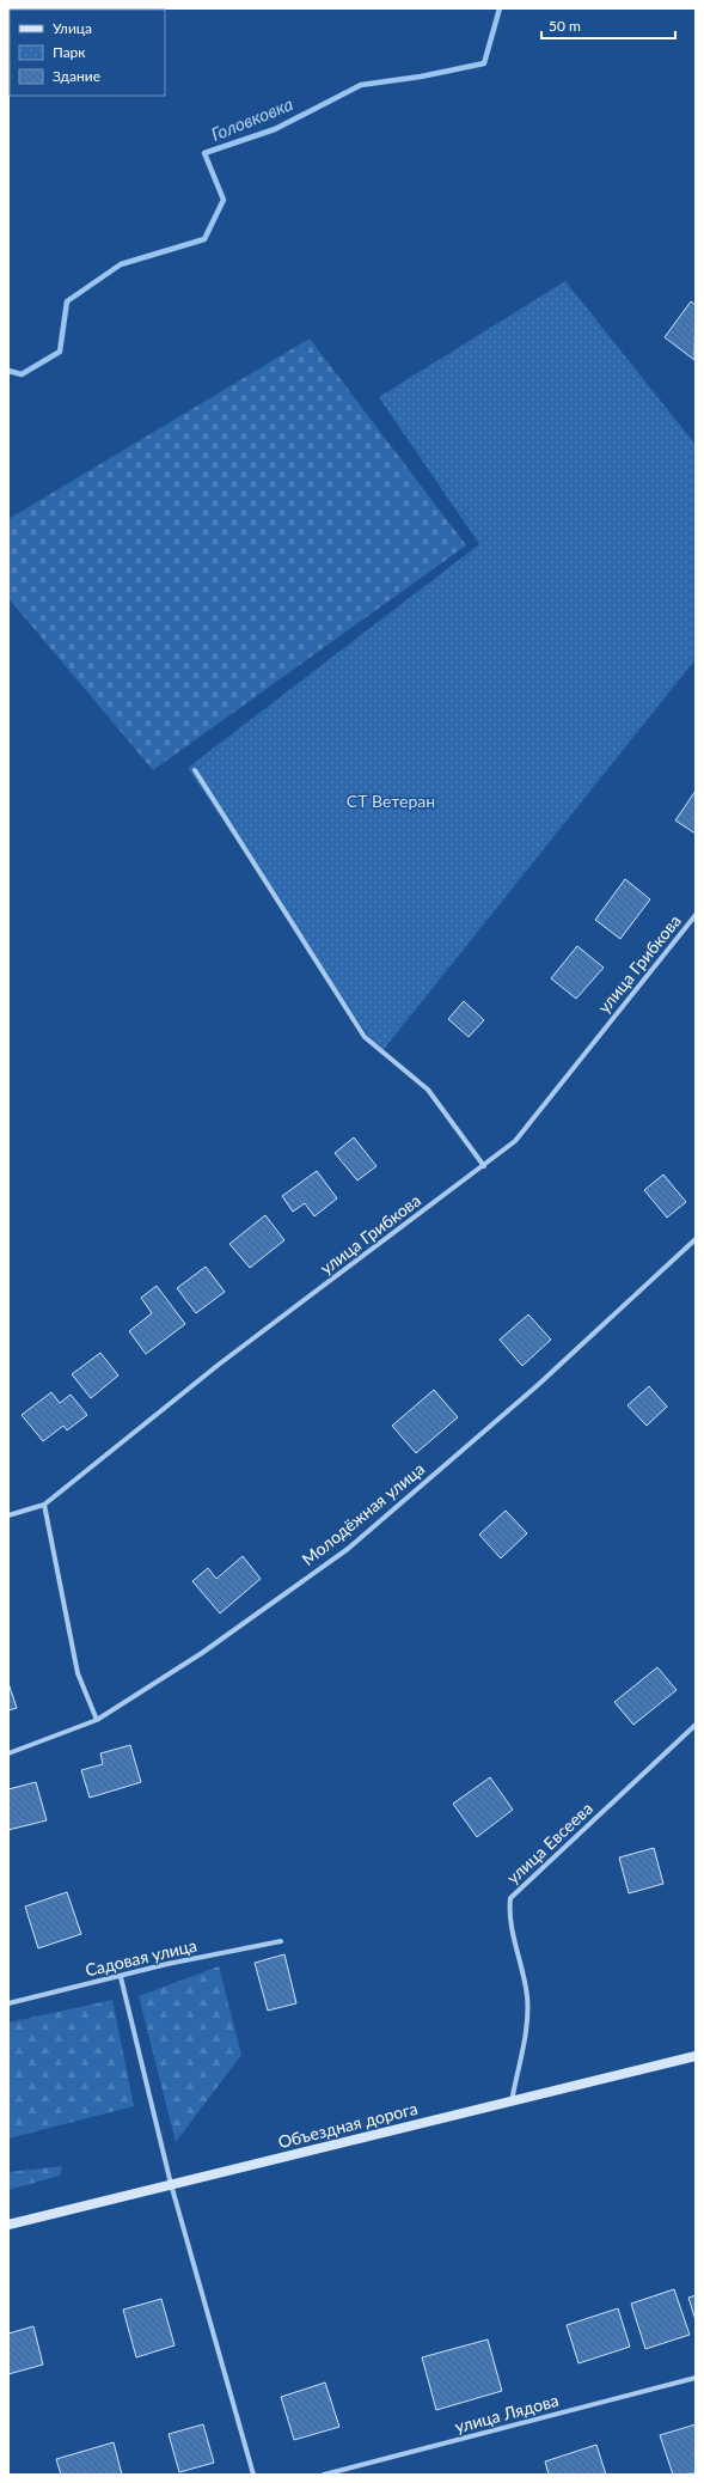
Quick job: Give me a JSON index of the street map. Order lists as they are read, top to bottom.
{
  "streets": {
    "main road": ["Объездная дорога"],
    "street": [
      "улица Грибкова",
      "Молодёжная улица",
      "улица Евсеева",
      "Садовая улица",
      "улица Лядова"
    ]
  },
  "crossings": [
    ["улица Евсеева", "Объездная дорога"]
  ],
  "water": ["Головковка"],
  "parks": ["СТ Ветеран"],
  "legend": ["Улица", "Парк", "Здание"],
  "scale_bar": "50 m"
}
